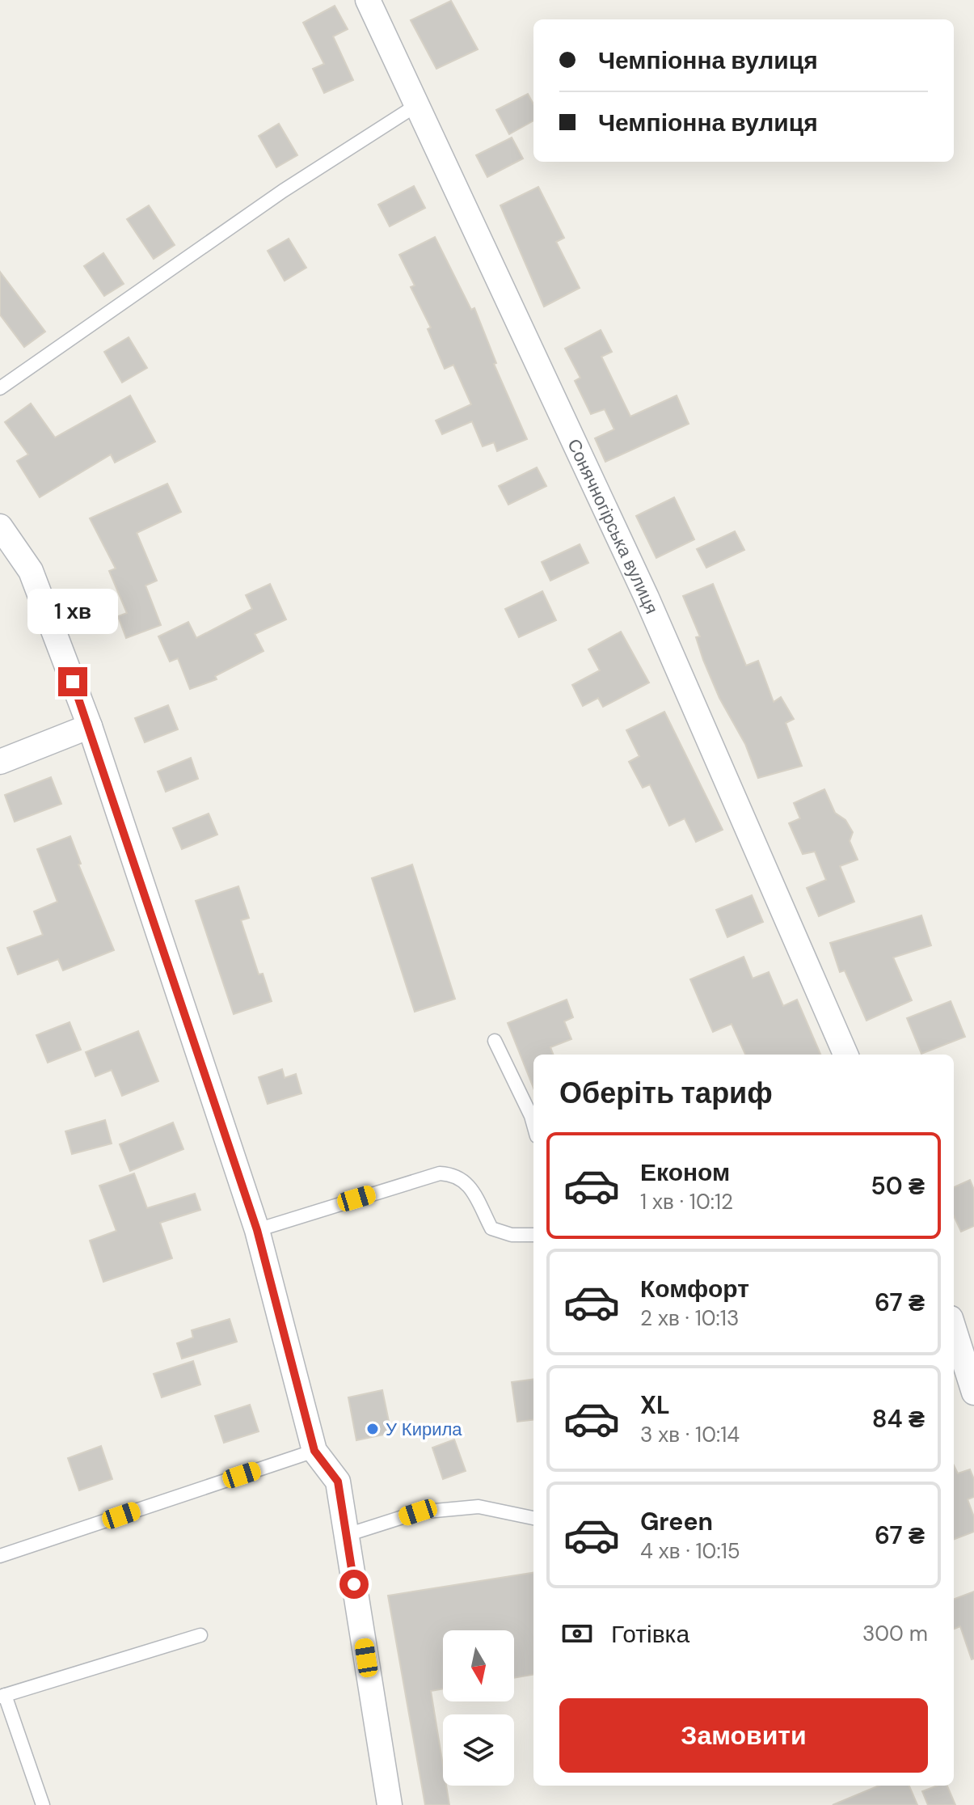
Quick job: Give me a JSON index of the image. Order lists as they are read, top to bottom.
{
  "streets": {
    "street": ["Сонячногірська вулиця"]
  },
  "places": ["У Кирила"],
  "north": "bottom",
  "page": {
    "banner": ["Чемпіонна вулиця", "Чемпіонна вулиця"],
    "bubble": "1 хв",
    "heading": "Оберіть тариф",
    "list": [
      {
        "name": "Економ",
        "note": "1 хв · 10:12",
        "value": "50 ₴"
      },
      {
        "name": "Комфорт",
        "note": "2 хв · 10:13",
        "value": "67 ₴"
      },
      {
        "name": "XL",
        "note": "3 хв · 10:14",
        "value": "84 ₴"
      },
      {
        "name": "Green",
        "note": "4 хв · 10:15",
        "value": "67 ₴"
      }
    ],
    "pay": ["Готівка", "300 m"],
    "buttons": "Замовити"
  }
}
